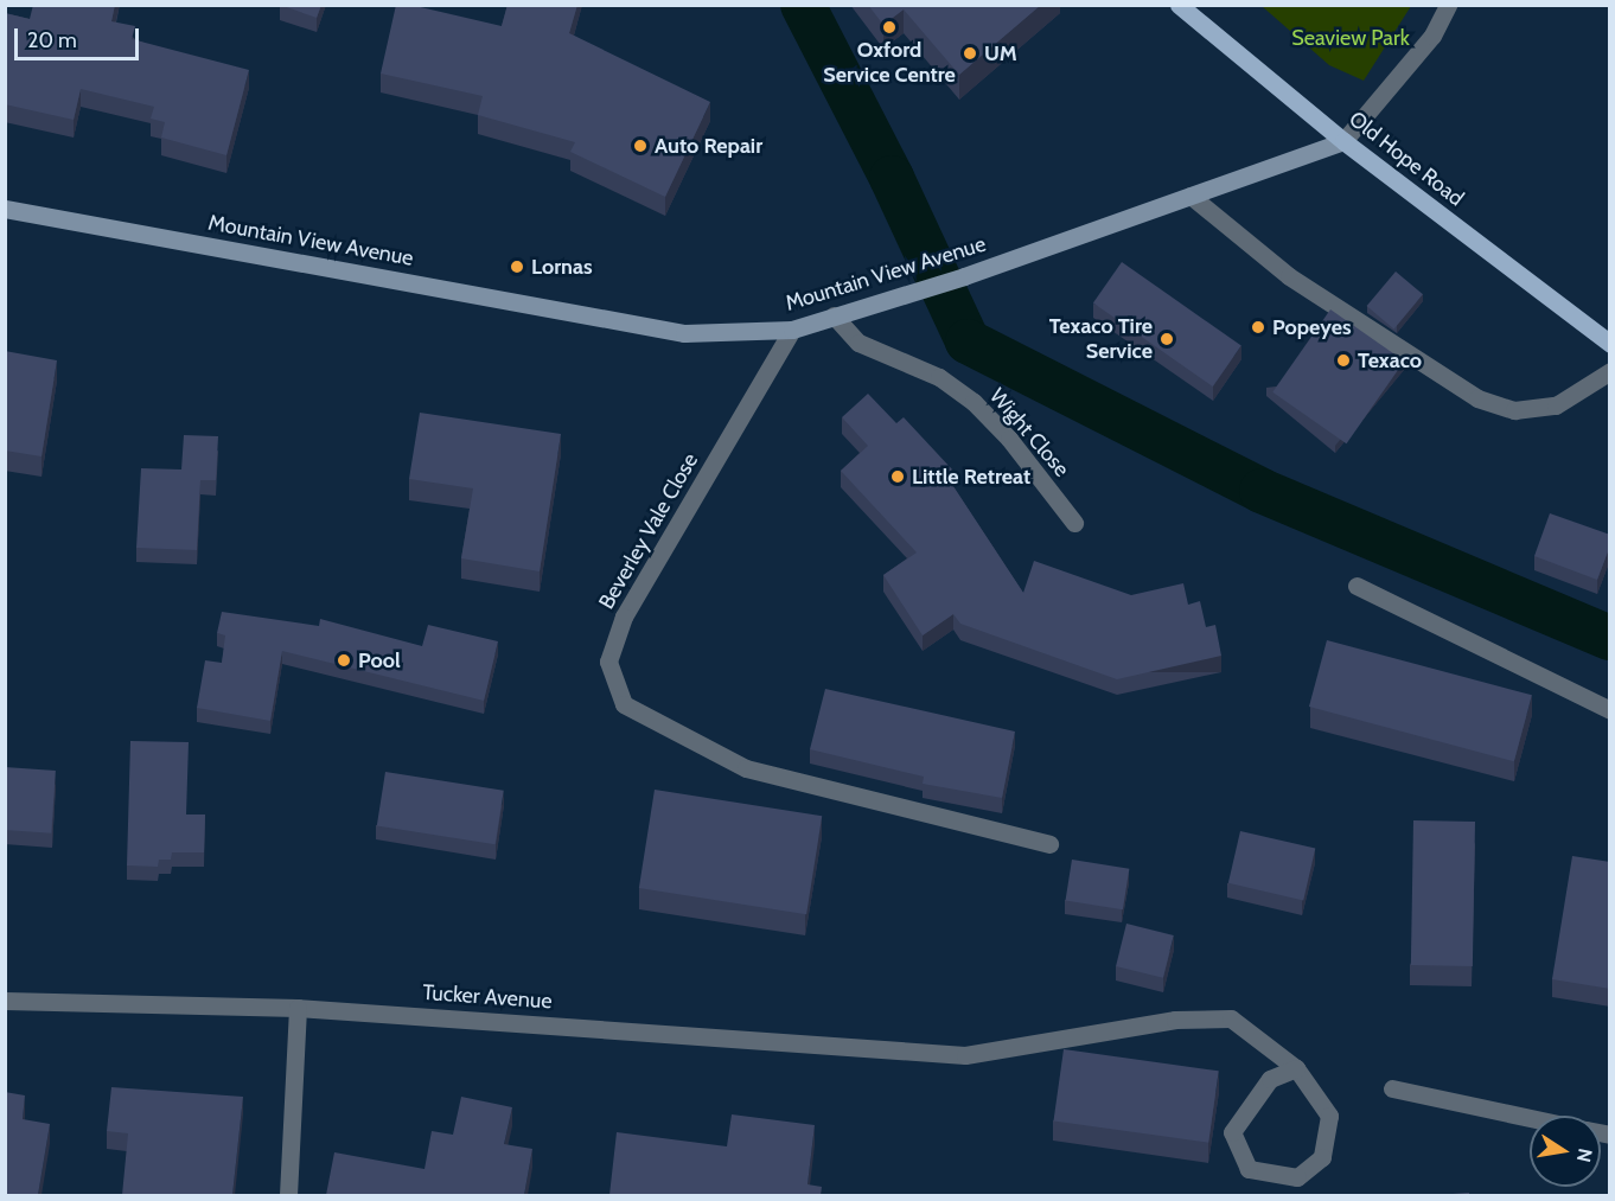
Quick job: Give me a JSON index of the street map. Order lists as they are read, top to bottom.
{
  "streets": {
    "main road": ["Old Hope Road", "Mountain View Avenue"],
    "street": ["Wight Close", "Beverley Vale Close", "Tucker Avenue"]
  },
  "crossings": [
    ["Old Hope Road", "Mountain View Avenue"],
    ["Mountain View Avenue", "Wight Close"],
    ["Mountain View Avenue", "Beverley Vale Close"]
  ],
  "parks": ["Seaview Park"],
  "places": [
    "Oxford Service Centre",
    "UM",
    "Auto Repair",
    "Lornas",
    "Popeyes",
    "Texaco Tire Service",
    "Texaco",
    "Little Retreat",
    "Pool"
  ],
  "scale_bar": "20 m",
  "north": "right"
}
